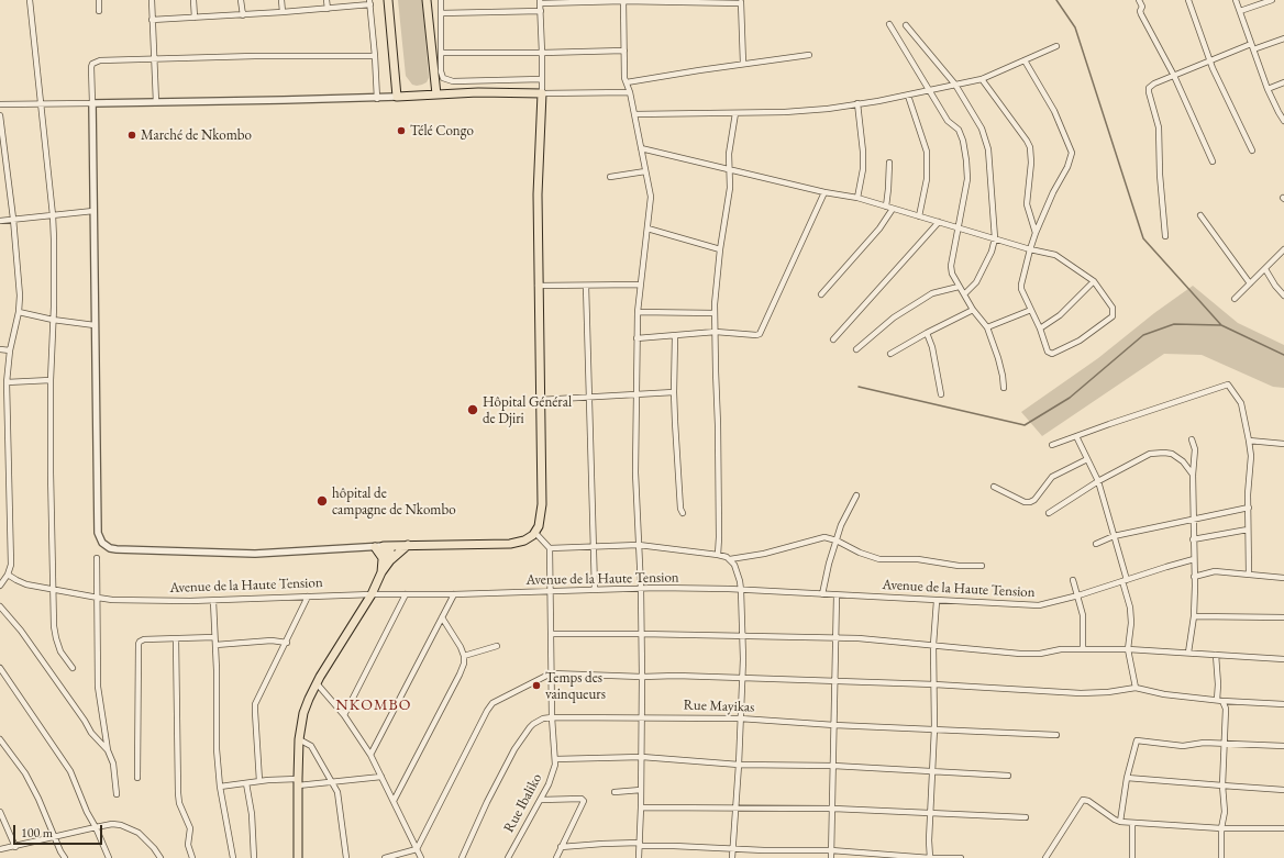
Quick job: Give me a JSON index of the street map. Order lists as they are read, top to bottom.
{
  "streets": {
    "street": ["Avenue de la Haute Tension", "Rue Mayikas", "Rue Ibaliko"]
  },
  "crossings": [
    ["Avenue de la Haute Tension", "Rue Ibaliko"],
    ["Rue Mayikas", "Rue Ibaliko"]
  ],
  "districts": ["NKOMBO"],
  "places": [
    "Télé Congo",
    "Marché de Nkombo",
    "Hôpital Général de Djiri",
    "hôpital de campagne de Nkombo",
    "Temps des vainqueurs"
  ],
  "scale_bar": "100 m"
}
